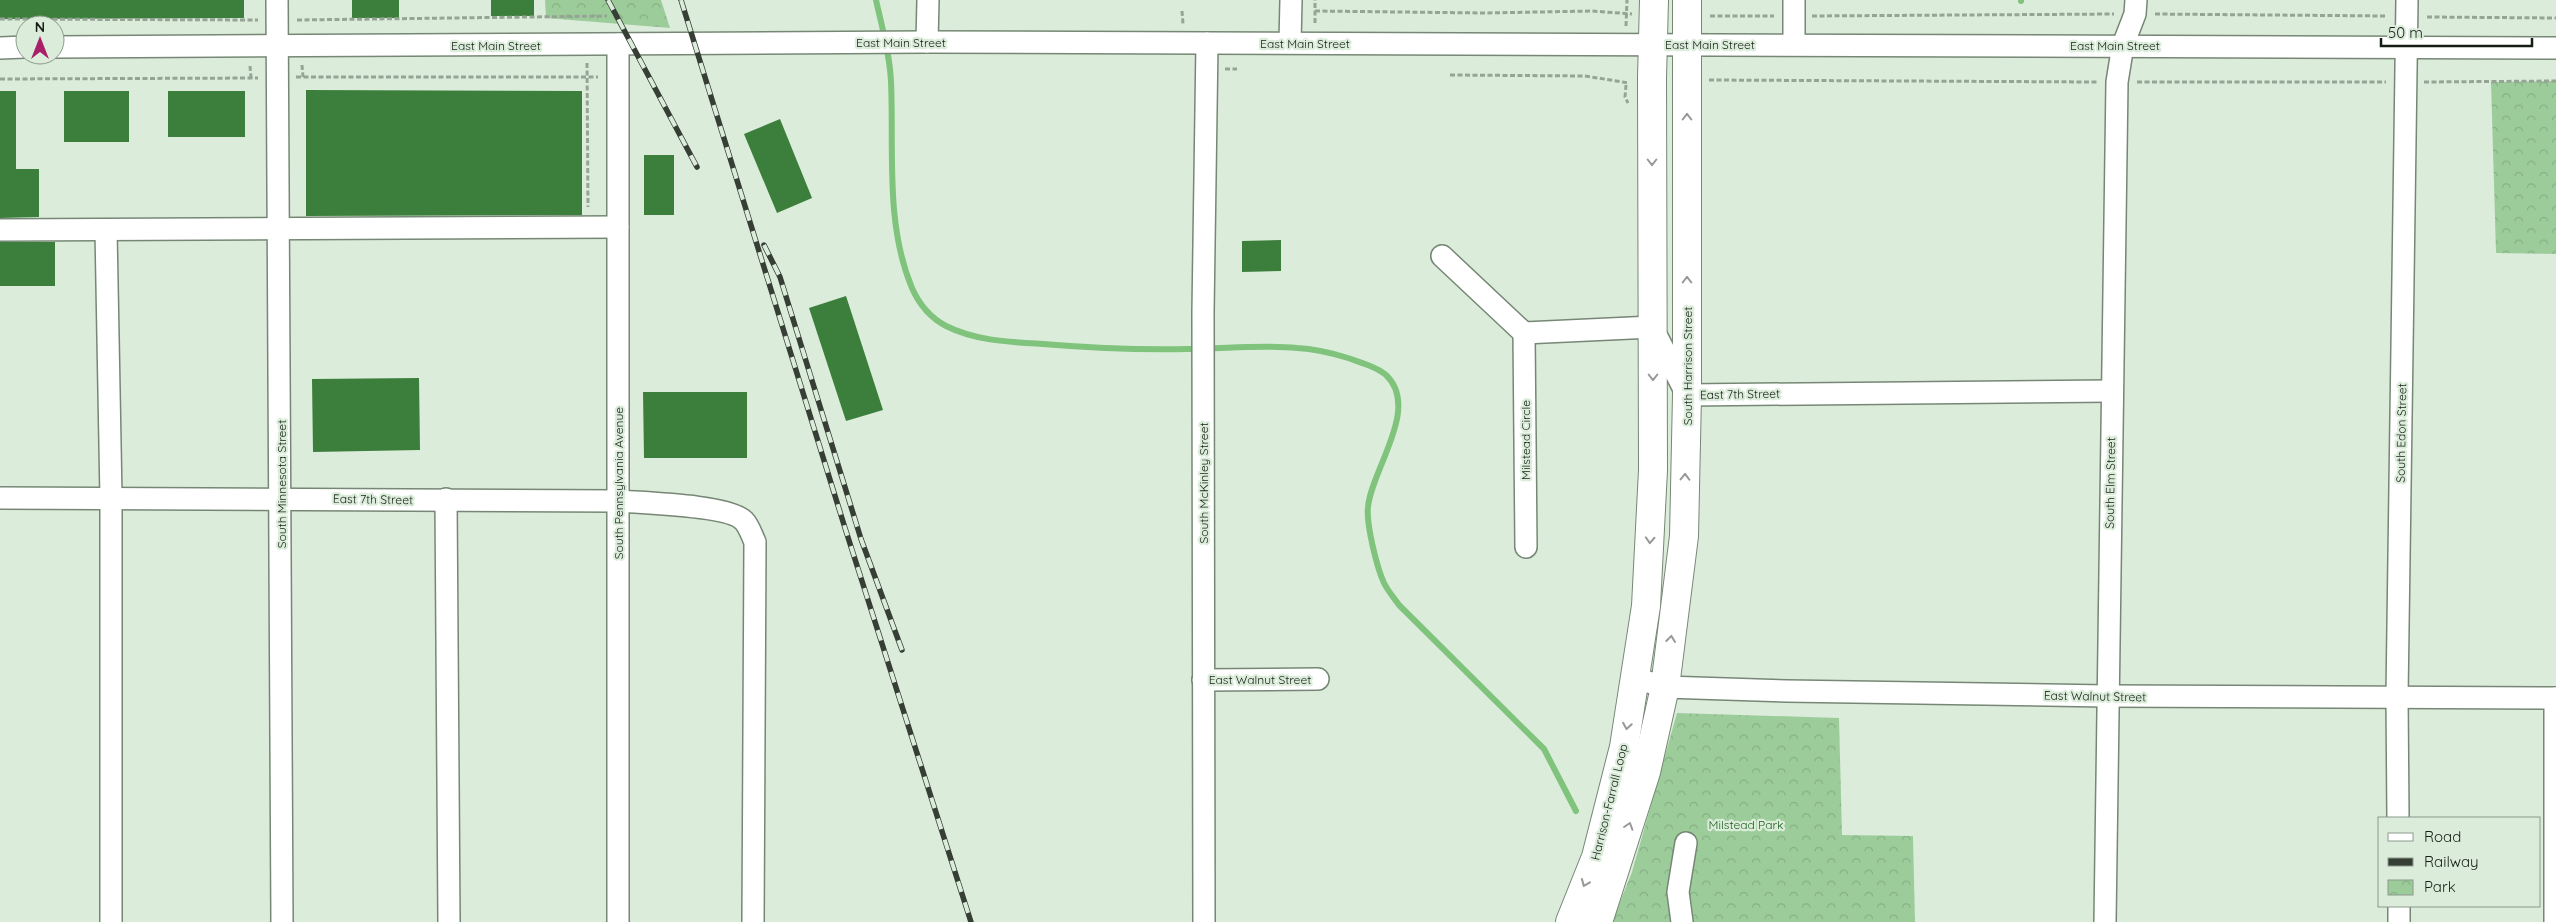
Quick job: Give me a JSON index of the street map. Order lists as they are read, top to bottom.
{
  "streets": {
    "main road": ["South Harrison Street", "Harrison-Farrall Loop"],
    "street": [
      "East Main Street",
      "East 7th Street",
      "South Edon Street",
      "Milstead Circle",
      "South Pennsylvania Avenue",
      "South McKinley Street",
      "South Elm Street",
      "South Minnesota Street",
      "East Walnut Street"
    ]
  },
  "crossings": [
    ["East Main Street", "South Harrison Street"],
    ["East Main Street", "South Edon Street"],
    ["East Main Street", "South Pennsylvania Avenue"],
    ["East Main Street", "South McKinley Street"],
    ["East Main Street", "South Elm Street"],
    ["East Main Street", "South Minnesota Street"],
    ["South Harrison Street", "East 7th Street"],
    ["South Harrison Street", "East Walnut Street"],
    ["South Harrison Street", "Harrison-Farrall Loop"],
    ["East 7th Street", "South Pennsylvania Avenue"],
    ["East 7th Street", "South Elm Street"],
    ["East 7th Street", "South Minnesota Street"],
    ["South Edon Street", "East Walnut Street"],
    ["South McKinley Street", "East Walnut Street"],
    ["South Elm Street", "East Walnut Street"],
    ["East Walnut Street", "Harrison-Farrall Loop"]
  ],
  "parks": ["Milstead Park"],
  "legend": ["Road", "Railway", "Park"],
  "scale_bar": "50 m",
  "north": "top"
}
